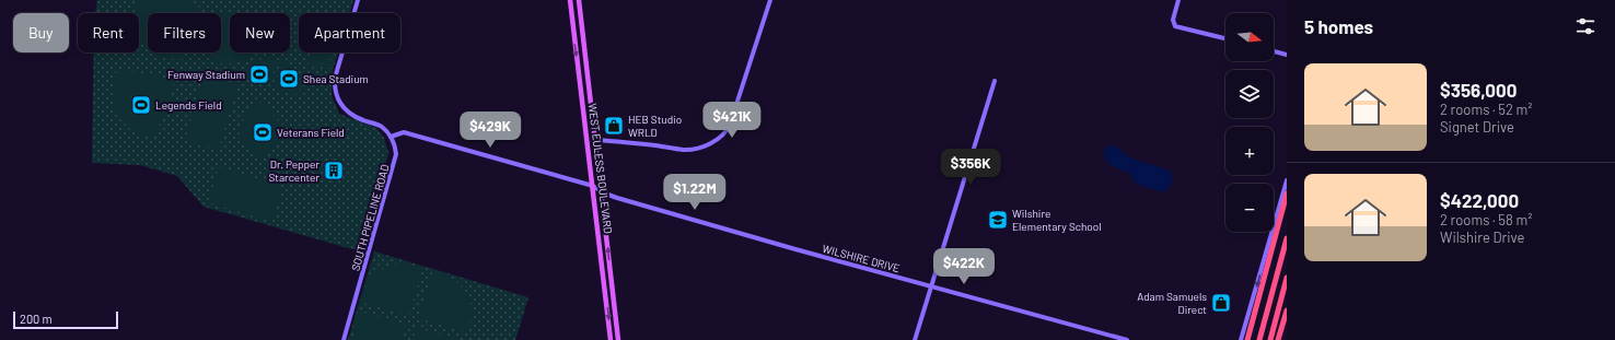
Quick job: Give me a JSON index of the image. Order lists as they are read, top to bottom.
{
  "streets": {
    "main road": ["WEST EULESS BOULEVARD"],
    "street": ["SOUTH PIPELINE ROAD", "WILSHIRE DRIVE"]
  },
  "crossings": [
    ["WEST EULESS BOULEVARD", "WILSHIRE DRIVE"]
  ],
  "places": {
    "sports": [
      "Fenway Stadium",
      "Shea Stadium",
      "Legends Field",
      "Veterans Field"
    ],
    "shop": ["HEB Studio WRLD", "Adam Samuels Direct"],
    "building": ["Dr. Pepper Starcenter"],
    "school or university": ["Wilshire Elementary School"]
  },
  "scale_bar": "200 m",
  "north": "right",
  "page": {
    "heading": "5 homes",
    "map_buttons": ["+", "−"],
    "chip": [
      "Buy",
      "Rent",
      "Filters",
      "New",
      "Apartment"
    ],
    "list": [
      {
        "name": "$356,000",
        "note": "2 rooms · 52 m² · Signet Drive"
      },
      {
        "name": "$422,000",
        "note": "2 rooms · 58 m² · Wilshire Drive"
      }
    ],
    "price": [
      "$421K",
      "$429K",
      "$356K",
      "$1.22M",
      "$422K"
    ],
    "scale": "200 m"
  }
}
